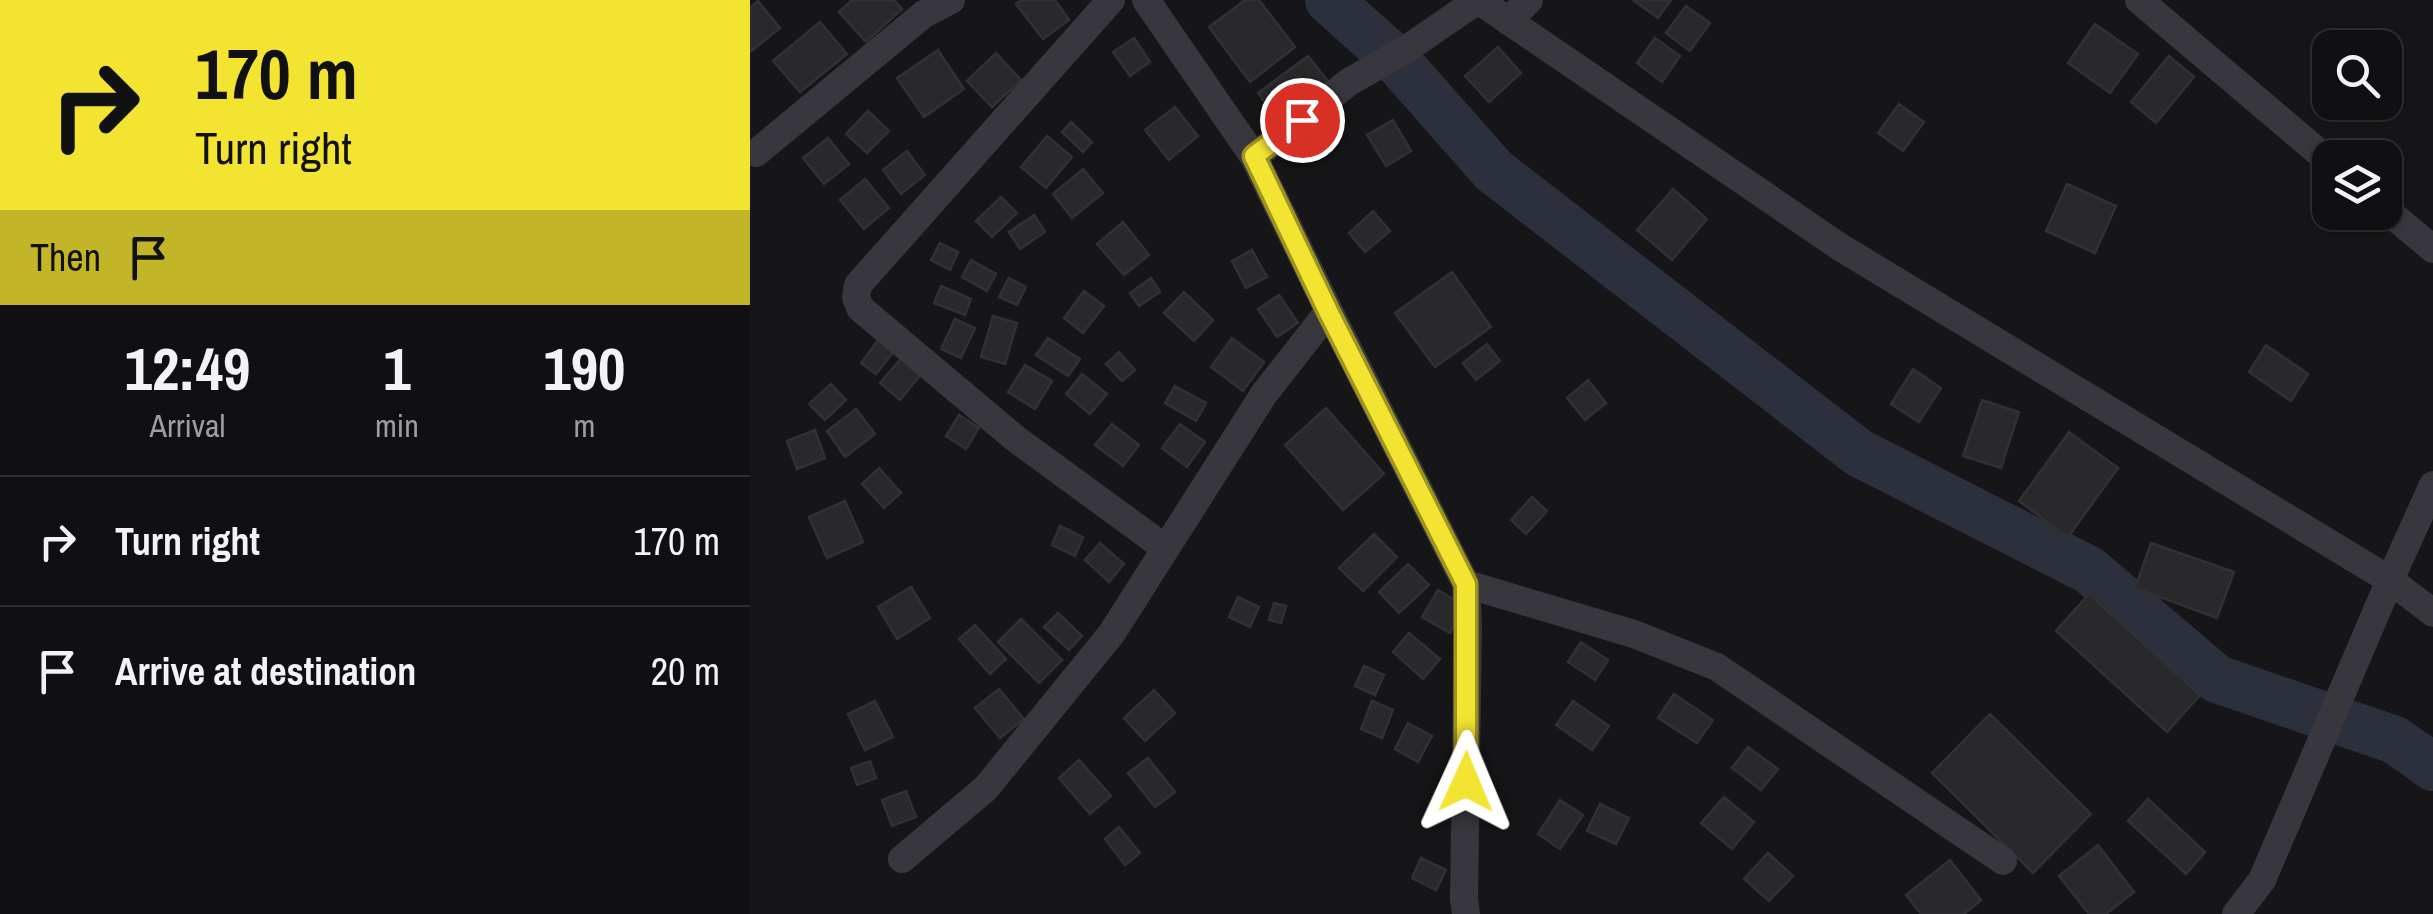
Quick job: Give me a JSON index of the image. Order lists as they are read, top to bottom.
{
  "page": {
    "turn": ["170 m", "Turn right"],
    "then": "Then",
    "eta": [
      "12:49",
      "Arrival",
      "1",
      "min",
      "190",
      "m"
    ],
    "list": [
      {
        "name": "Turn right",
        "value": "170 m"
      },
      {
        "name": "Arrive at destination",
        "value": "20 m"
      }
    ]
  }
}
